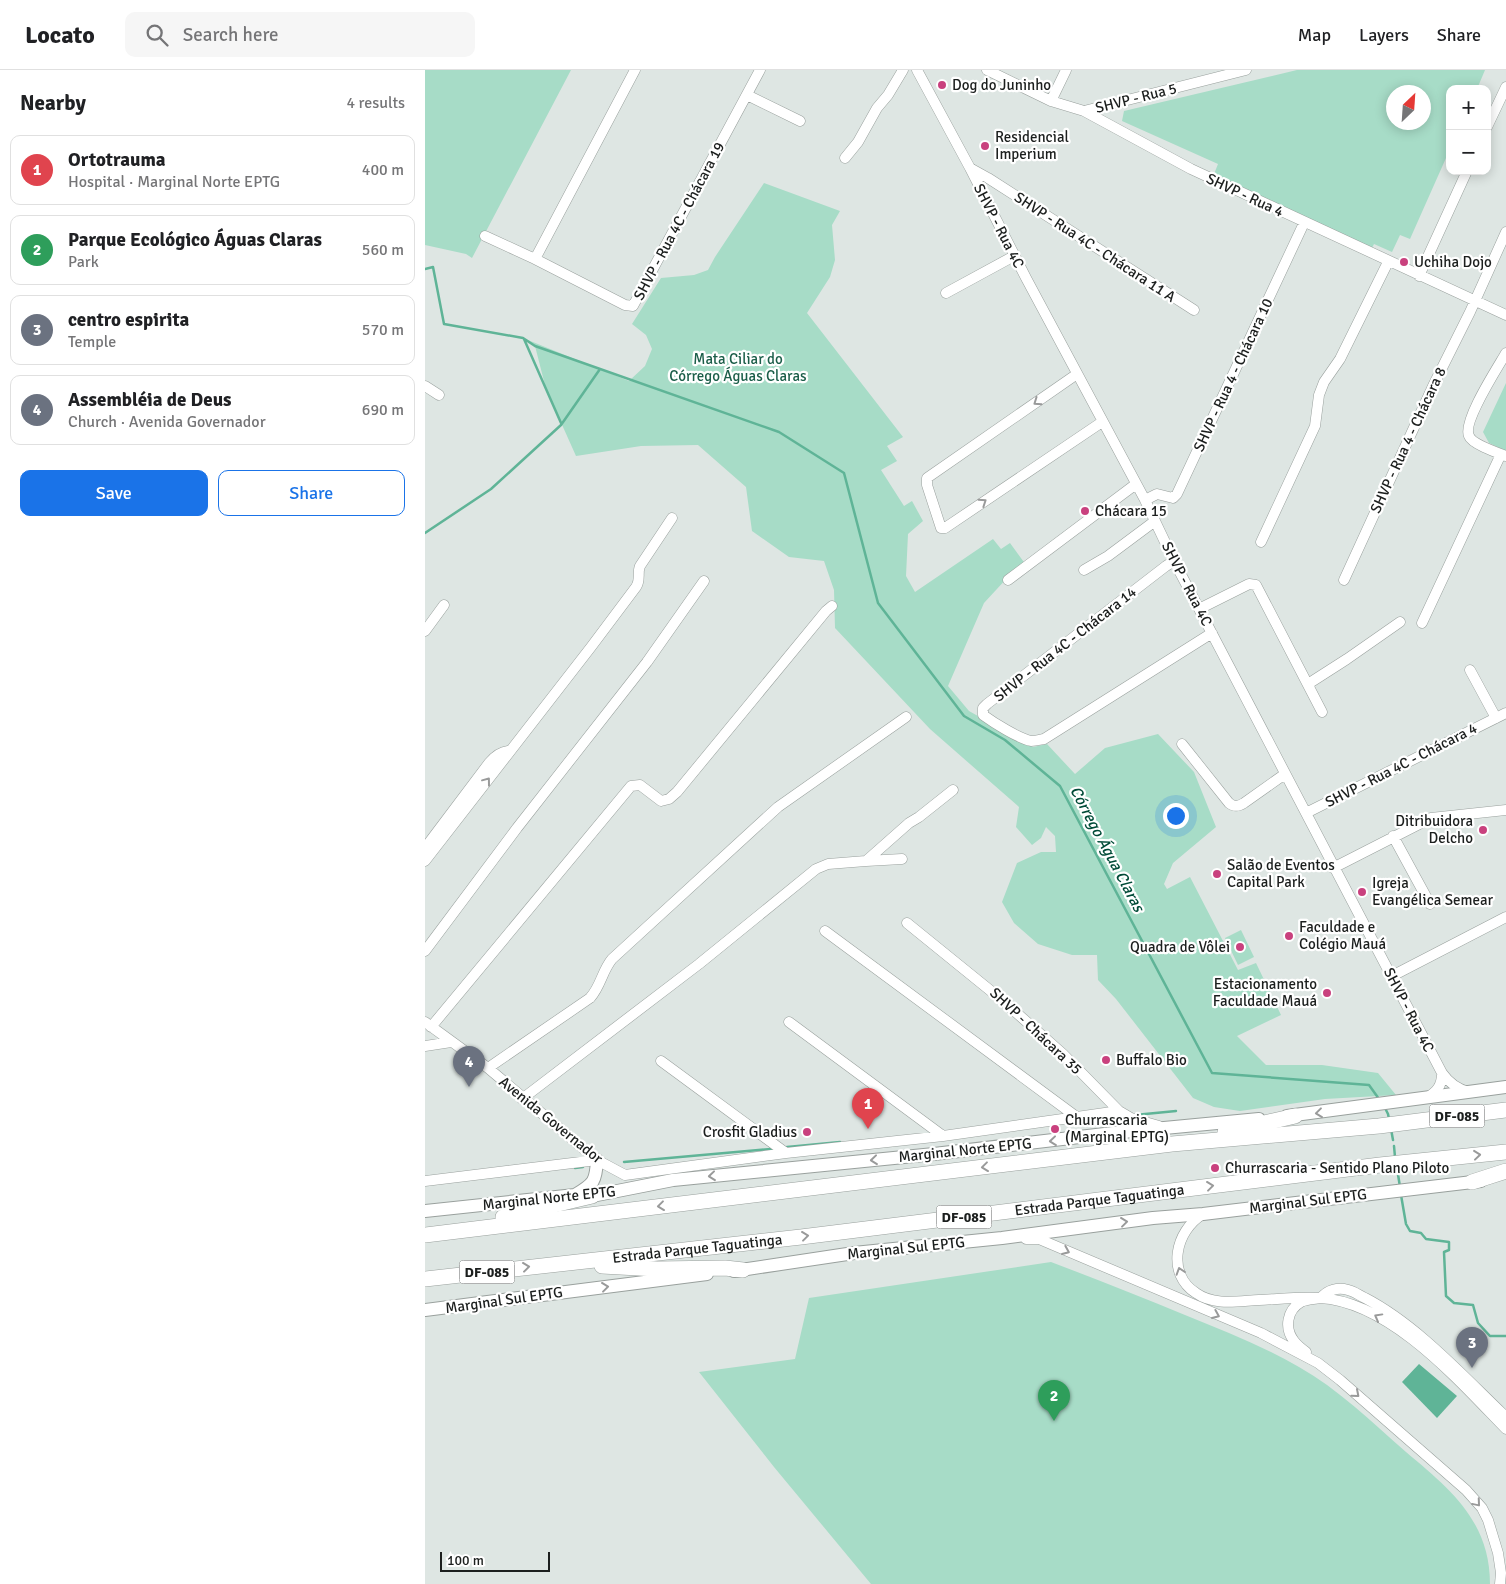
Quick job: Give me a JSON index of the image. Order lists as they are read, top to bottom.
{
  "streets": {
    "highway": ["DF-085", "Estrada Parque Taguatinga"],
    "main road": ["Marginal Norte EPTG", "Marginal Sul EPTG"],
    "street": [
      "SHVP - Rua 5",
      "SHVP - Rua 4",
      "SHVP - Rua 4C - Chácara 19",
      "SHVP - Rua 4C",
      "SHVP - Rua 4C - Chácara 11 A",
      "SHVP - Rua 4 - Chácara 10",
      "SHVP - Rua 4 - Chácara 8",
      "SHVP - Rua 4C - Chácara 14",
      "SHVP - Rua 4C - Chácara 4",
      "SHVP - Chácara 35",
      "Avenida Governador"
    ]
  },
  "crossings": [
    ["SHVP - Rua 5", "SHVP - Rua 4"],
    ["SHVP - Rua 4", "SHVP - Rua 4 - Chácara 10"],
    ["SHVP - Rua 4", "SHVP - Rua 4 - Chácara 8"],
    ["SHVP - Rua 4C", "SHVP - Rua 4C - Chácara 11 A"],
    ["SHVP - Rua 4C", "SHVP - Rua 4 - Chácara 10"],
    ["SHVP - Rua 4C", "SHVP - Rua 4C - Chácara 14"],
    ["SHVP - Rua 4C", "SHVP - Rua 4C - Chácara 4"],
    ["SHVP - Rua 4C", "Marginal Norte EPTG"],
    ["SHVP - Chácara 35", "Marginal Norte EPTG"]
  ],
  "one_way": ["Marginal Norte EPTG", "Marginal Sul EPTG"],
  "water": ["Córrego Água Claras"],
  "parks": ["Mata Ciliar do Córrego Águas Claras"],
  "places": [
    "Dog do Juninho",
    "Residencial Imperium",
    "Uchiha Dojo",
    "Chácara 15",
    "Ditribuidora Delcho",
    "Salão de Eventos Capital Park",
    "Igreja Evangélica Semear",
    "Faculdade e Colégio Mauá",
    "Quadra de Vôlei",
    "Estacionamento Faculdade Mauá",
    "Buffalo Bio",
    "Churrascaria (Marginal EPTG)",
    "Crosfit Gladius",
    "Churrascaria - Sentido Plano Piloto"
  ],
  "scale_bar": "100 m",
  "north": "top right",
  "page": {
    "header": "Locato",
    "search": "Search here",
    "nav": ["Map", "Layers", "Share"],
    "heading": ["Nearby", "4 results"],
    "map_buttons": ["+", "−"],
    "list": [
      {
        "mark": "1",
        "name": "Ortotrauma",
        "note": "Hospital · Marginal Norte EPTG",
        "value": "400 m"
      },
      {
        "mark": "2",
        "name": "Parque Ecológico Águas Claras",
        "note": "Park",
        "value": "560 m"
      },
      {
        "mark": "3",
        "name": "centro espirita",
        "note": "Temple",
        "value": "570 m"
      },
      {
        "mark": "4",
        "name": "Assembléia de Deus",
        "note": "Church · Avenida Governador",
        "value": "690 m"
      }
    ],
    "buttons": ["Save", "Share"],
    "pins": [
      "4",
      "1",
      "3",
      "2"
    ],
    "scale": "100 m"
  }
}
